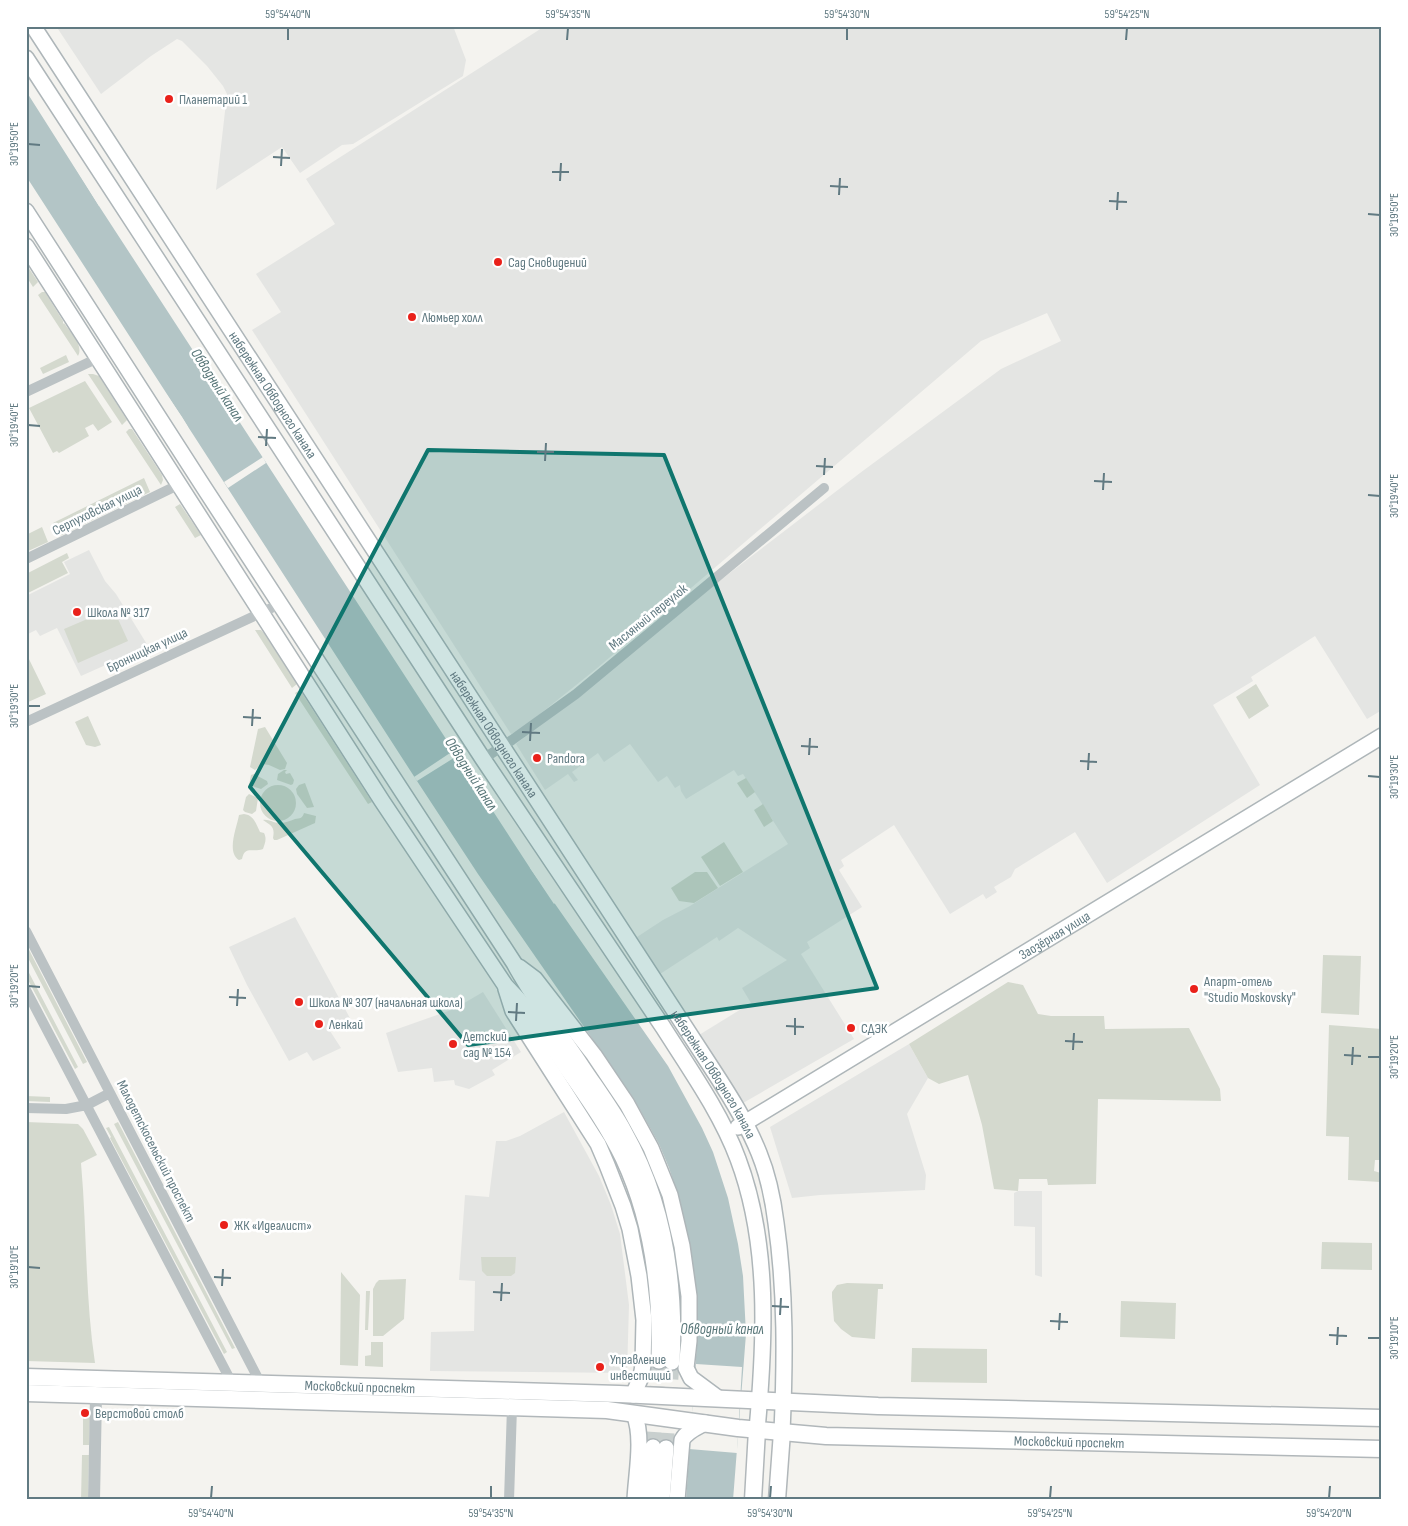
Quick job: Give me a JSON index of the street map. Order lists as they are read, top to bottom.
{
  "streets": {
    "main road": ["набережная Обводного канала", "Заозёрная улица", "Московский проспект"],
    "street": [
      "Серпуховская улица",
      "Масляный переулок",
      "Бронницкая улица",
      "Малодетскосельский проспект"
    ]
  },
  "crossings": [
    ["набережная Обводного канала", "Масляный переулок"],
    ["набережная Обводного канала", "Заозёрная улица"],
    ["набережная Обводного канала", "Московский проспект"],
    ["Малодетскосельский проспект", "Московский проспект"]
  ],
  "water": ["Обводный канал"],
  "places": [
    "Планетарий 1",
    "Сад Сновидений",
    "Люмьер холл",
    "Школа № 317",
    "Pandora",
    "Апарт-отель \"Studio Moskovsky\"",
    "Школа № 307 (начальная школа)",
    "Ленкай",
    "СДЭК",
    "Детский сад № 154",
    "ЖК «Идеалист»",
    "Управление инвестиций",
    "Верстовой столб"
  ],
  "coordinates": [
    "59°54'40\"N",
    "59°54'35\"N",
    "59°54'30\"N",
    "59°54'25\"N",
    "30°19'50\"E",
    "30°19'40\"E",
    "30°19'30\"E",
    "30°19'20\"E",
    "30°19'10\"E",
    "59°54'20\"N"
  ]
}
